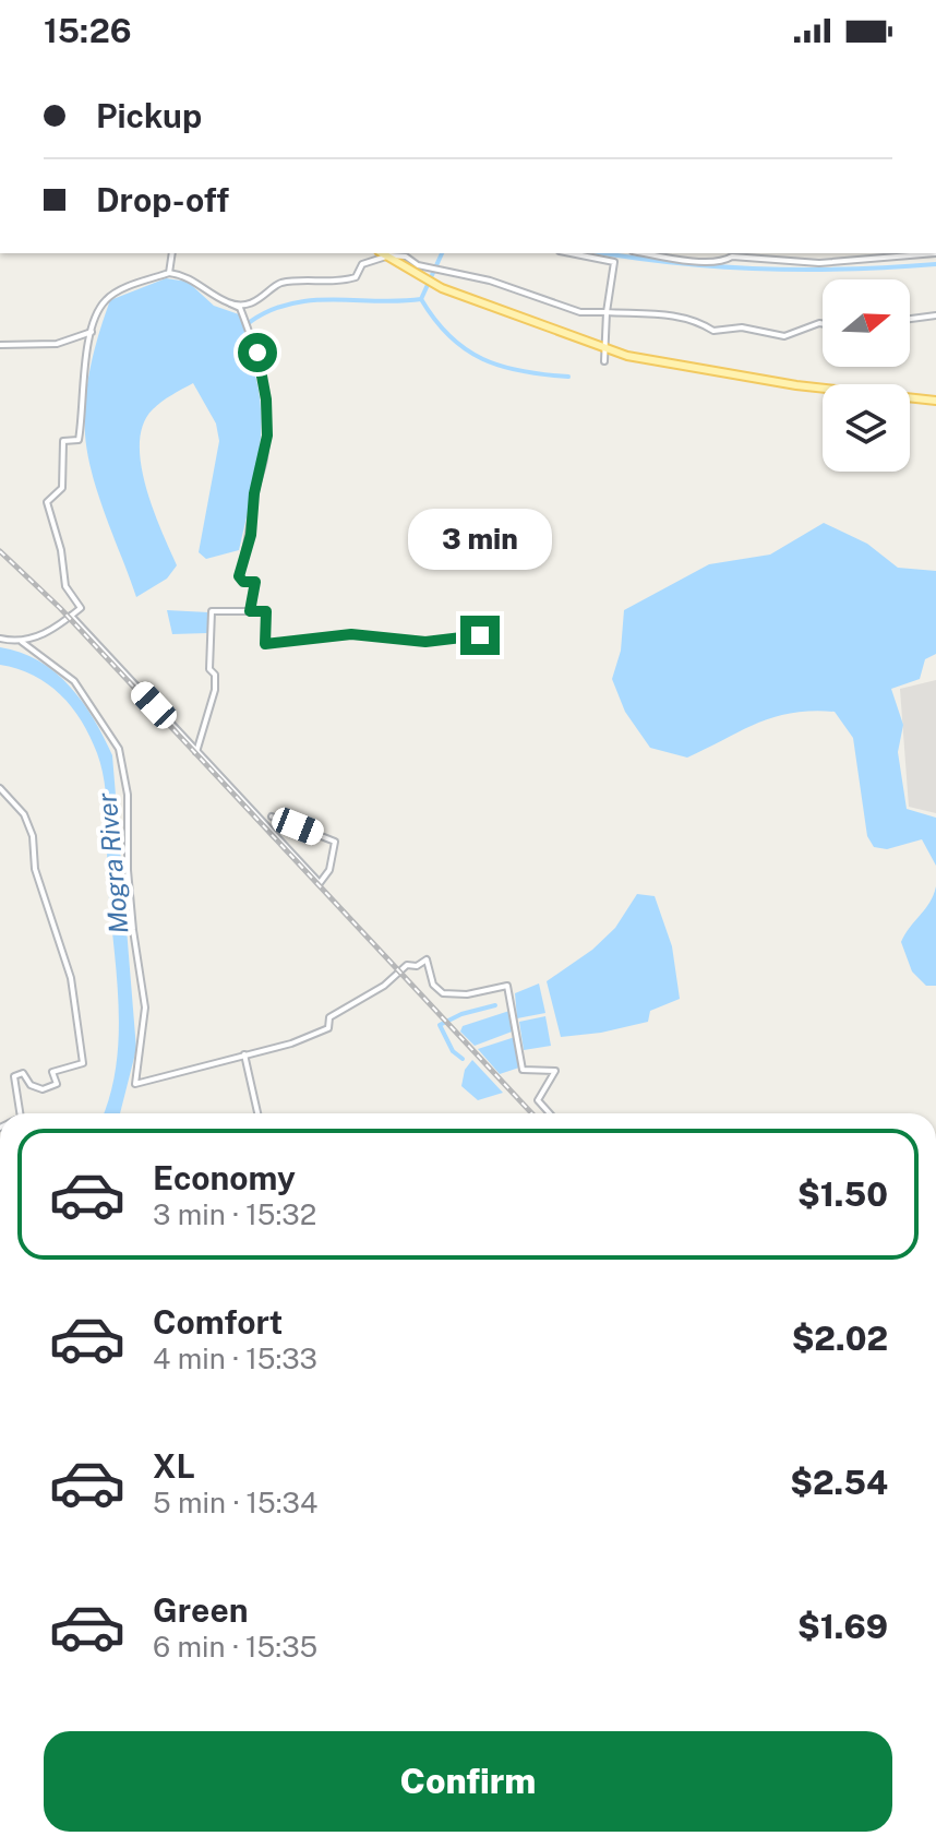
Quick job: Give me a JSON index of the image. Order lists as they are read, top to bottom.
{
  "water": ["Mogra River"],
  "north": "right",
  "page": {
    "status": "15:26",
    "banner": ["Pickup", "Drop-off"],
    "bubble": "3 min",
    "list": [
      {
        "name": "Economy",
        "note": "3 min · 15:32",
        "value": "$1.50"
      },
      {
        "name": "Comfort",
        "note": "4 min · 15:33",
        "value": "$2.02"
      },
      {
        "name": "XL",
        "note": "5 min · 15:34",
        "value": "$2.54"
      },
      {
        "name": "Green",
        "note": "6 min · 15:35",
        "value": "$1.69"
      }
    ],
    "buttons": "Confirm"
  }
}
